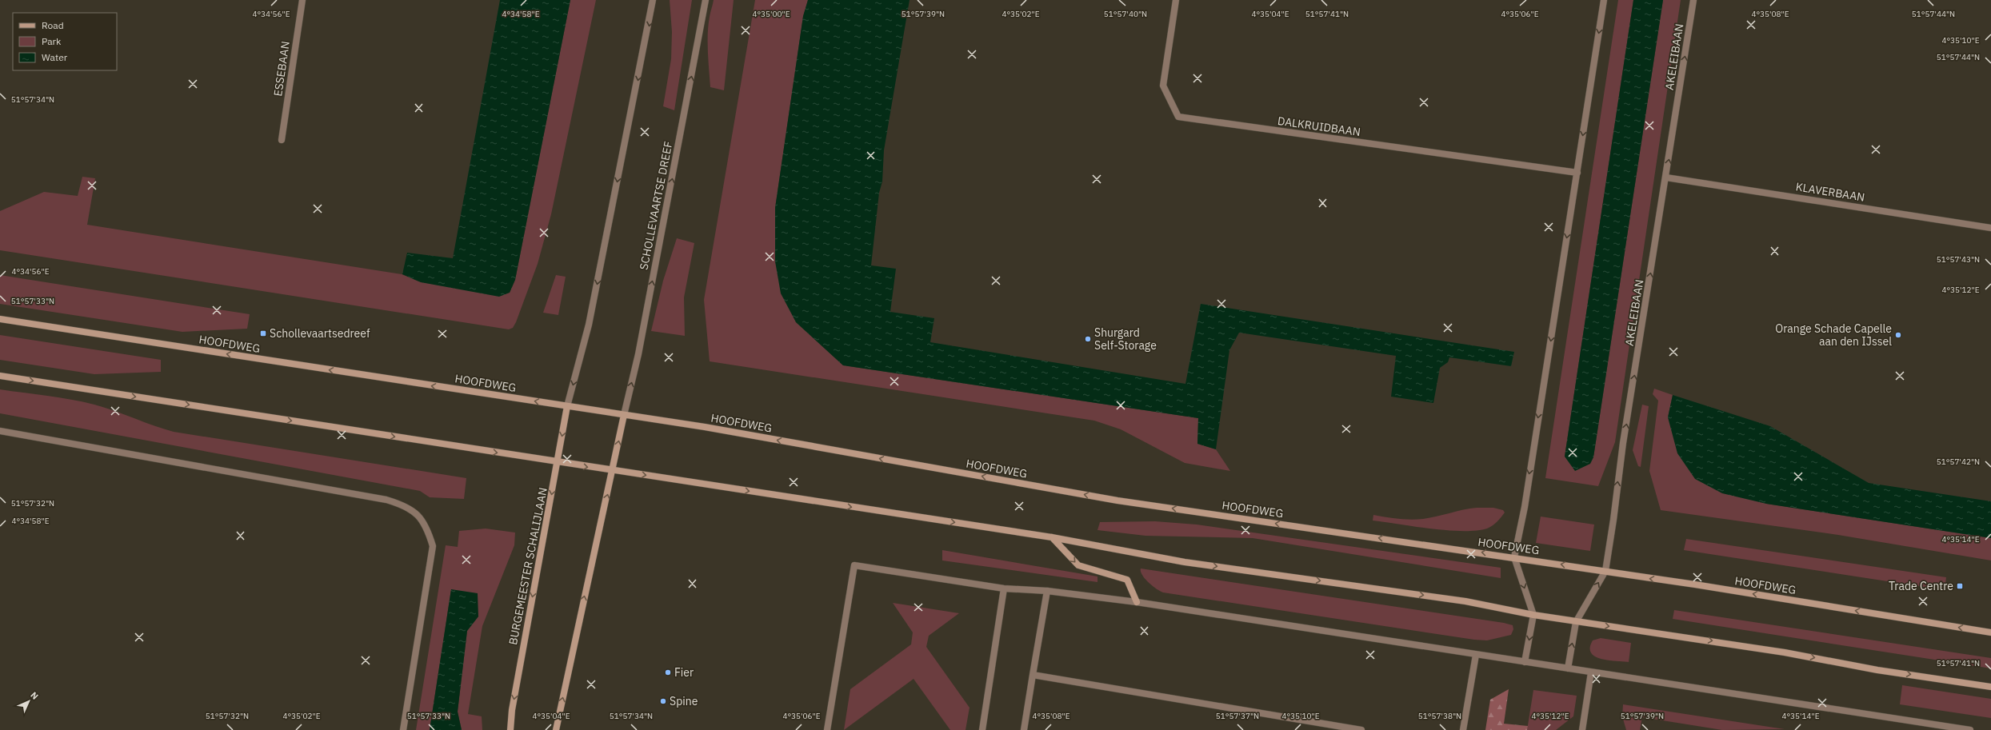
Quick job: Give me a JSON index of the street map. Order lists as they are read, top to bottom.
{
  "streets": {
    "main road": ["HOOFDWEG", "BURGEMEESTER SCHALIJLAAN"],
    "street": [
      "AKELEIBAAN",
      "ESSEBAAN",
      "DALKRUIDBAAN",
      "KLAVERBAAN",
      "SCHOLLEVAARTSE DREEF"
    ]
  },
  "crossings": [
    ["AKELEIBAAN", "KLAVERBAAN"],
    ["AKELEIBAAN", "HOOFDWEG"],
    ["SCHOLLEVAARTSE DREEF", "HOOFDWEG"],
    ["HOOFDWEG", "BURGEMEESTER SCHALIJLAAN"]
  ],
  "one_way": ["AKELEIBAAN"],
  "places": {
    "transit": ["Schollevaartsedreef", "Trade Centre"],
    "other": [
      "Orange Schade Capelle aan den IJssel",
      "Shurgard Self-Storage",
      "Fier",
      "Spine"
    ]
  },
  "legend": ["Road", "Park", "Water"],
  "north": "top right",
  "coordinates": [
    "4°34'56\"E",
    "4°34'58\"E",
    "4°35'00\"E",
    "51°57'39\"N",
    "4°35'02\"E",
    "51°57'40\"N",
    "4°35'04\"E",
    "51°57'41\"N",
    "4°35'06\"E",
    "4°35'08\"E",
    "51°57'44\"N",
    "4°35'10\"E",
    "51°57'34\"N",
    "51°57'43\"N",
    "4°35'12\"E",
    "51°57'33\"N",
    "51°57'42\"N",
    "51°57'32\"N",
    "4°35'14\"E",
    "51°57'37\"N",
    "51°57'38\"N"
  ]
}
